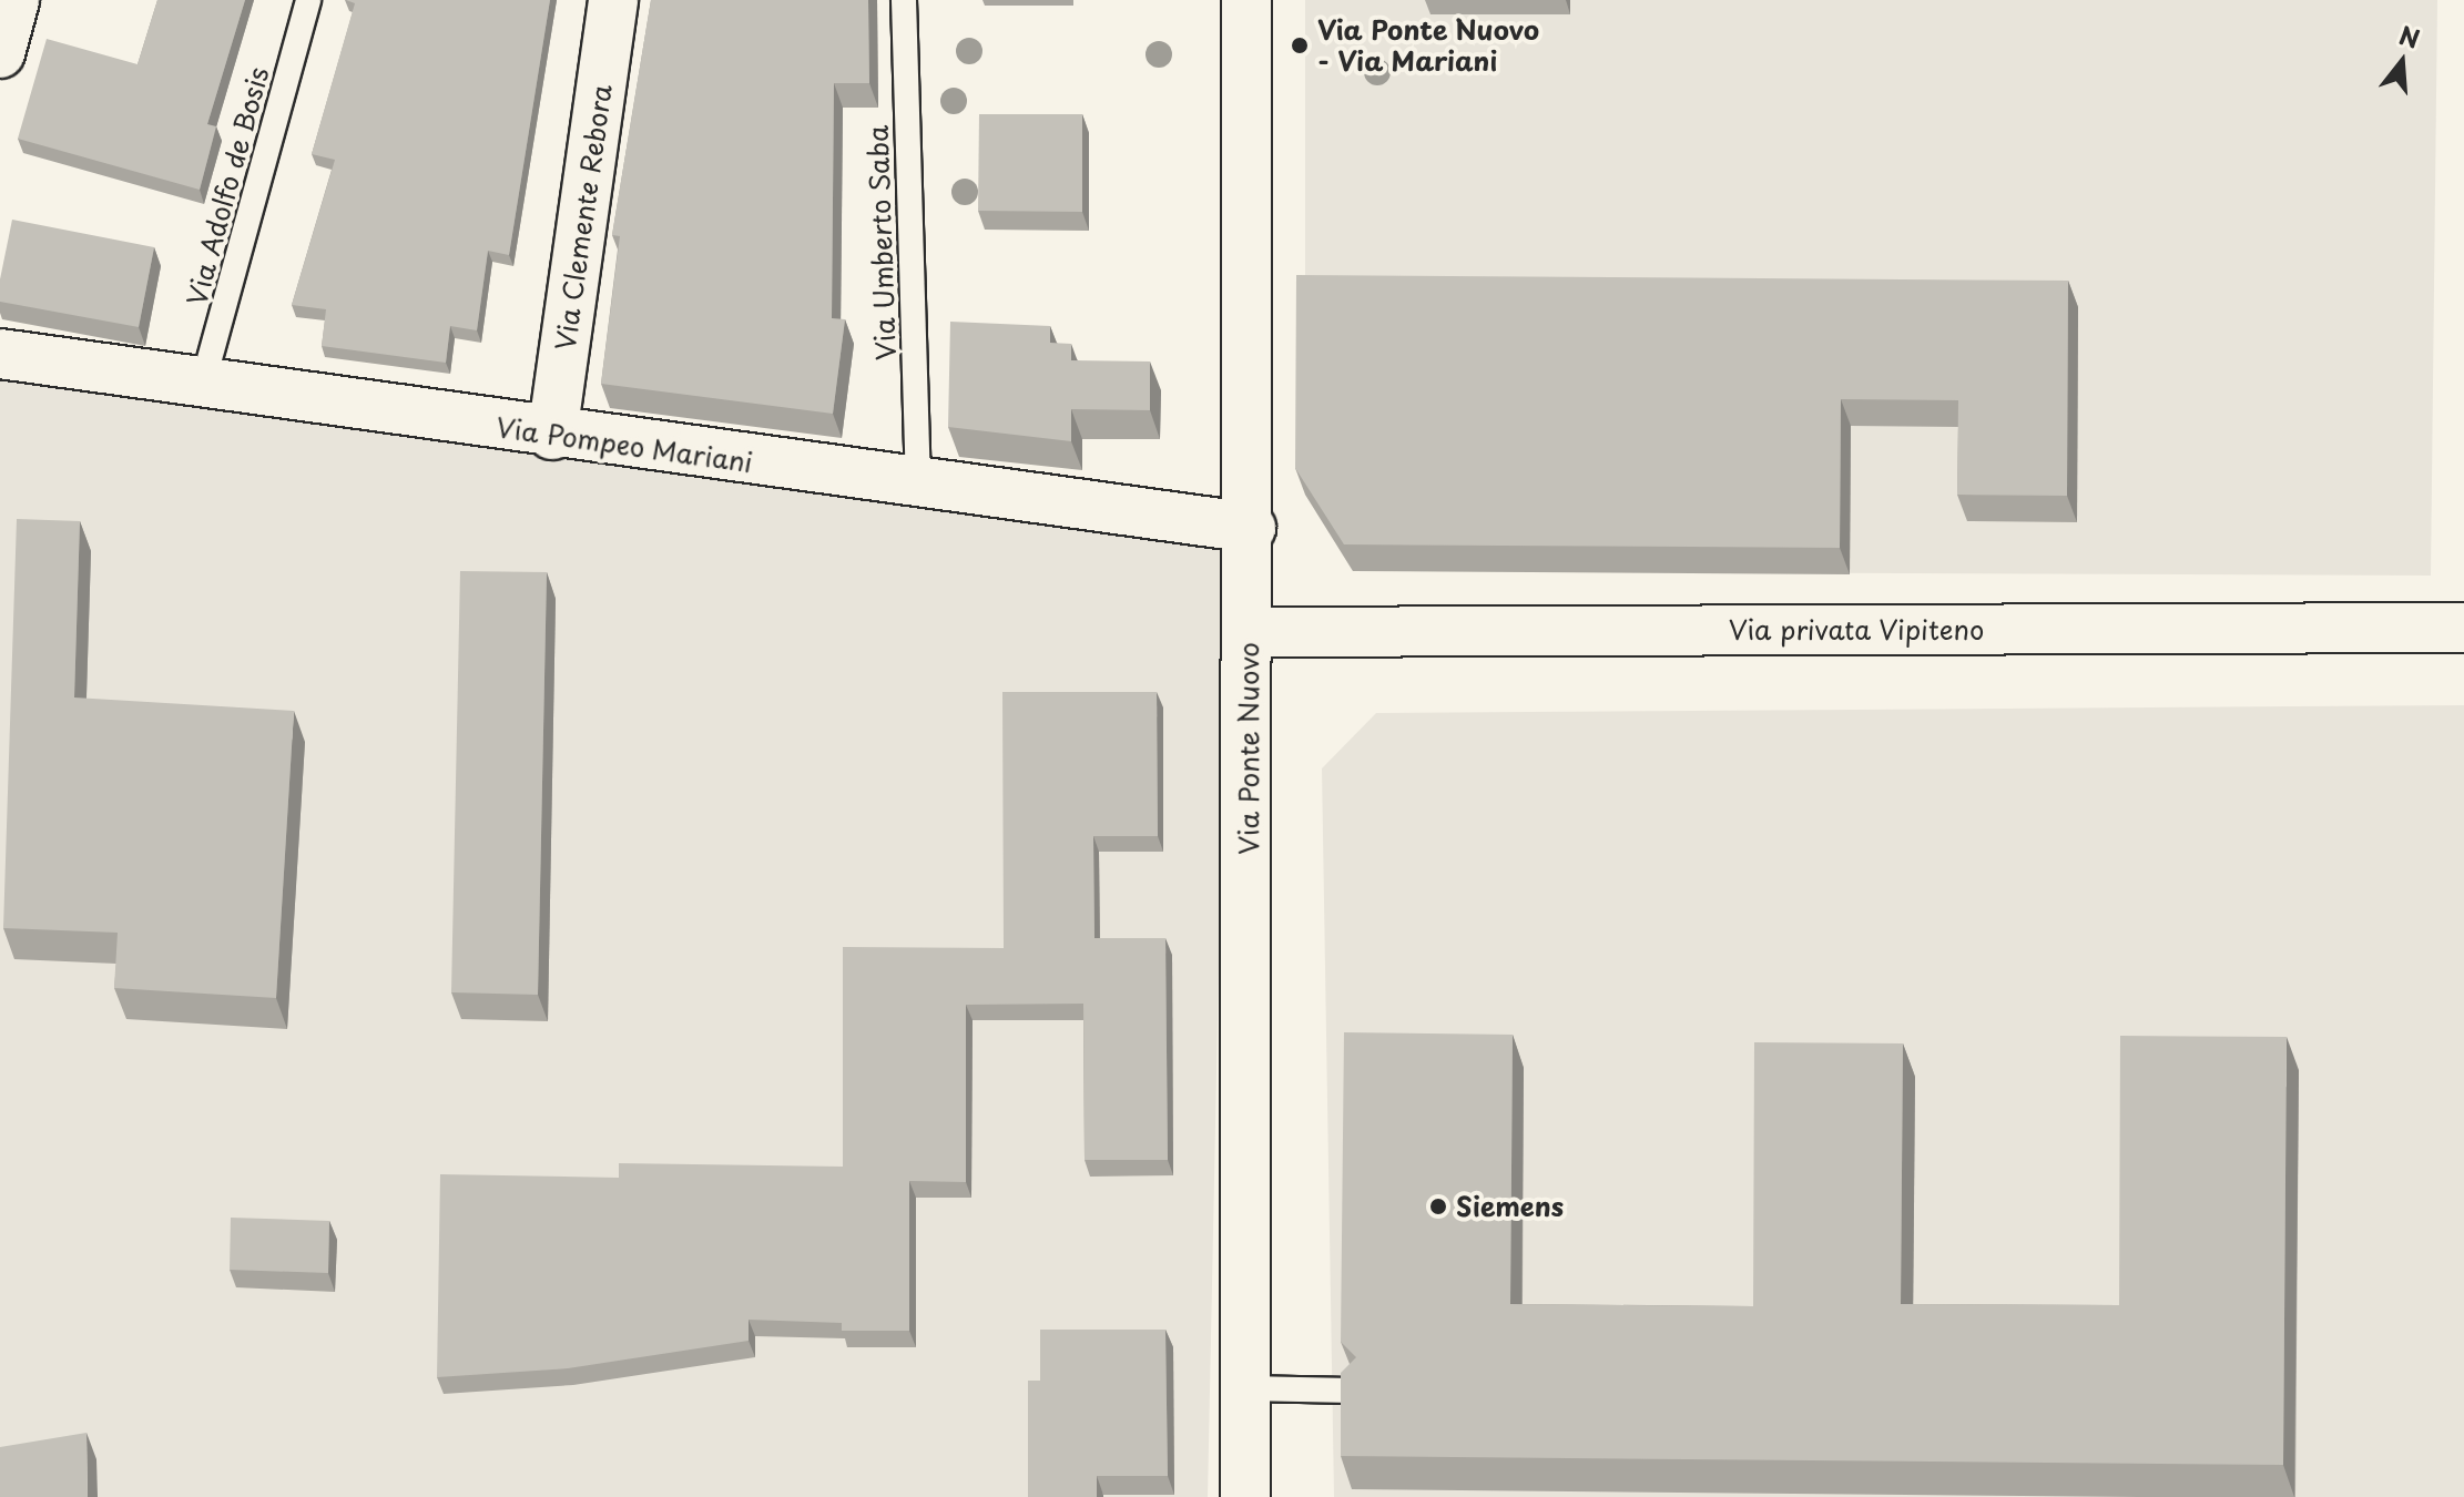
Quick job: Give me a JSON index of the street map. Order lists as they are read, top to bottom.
{
  "streets": {
    "street": [
      "Via Clemente Rebora",
      "Via Pompeo Mariani",
      "Via privata Vipiteno",
      "Via Ponte Nuovo"
    ],
    "lane": ["Via Adolfo de Bosis", "Via Umberto Saba"]
  },
  "crossings": [
    ["Via Adolfo de Bosis", "Via Pompeo Mariani"],
    ["Via Clemente Rebora", "Via Pompeo Mariani"],
    ["Via Umberto Saba", "Via Pompeo Mariani"],
    ["Via Pompeo Mariani", "Via Ponte Nuovo"],
    ["Via privata Vipiteno", "Via Ponte Nuovo"]
  ],
  "places": ["Via Ponte Nuovo - Via Mariani", "Siemens"],
  "north": "top"
}
